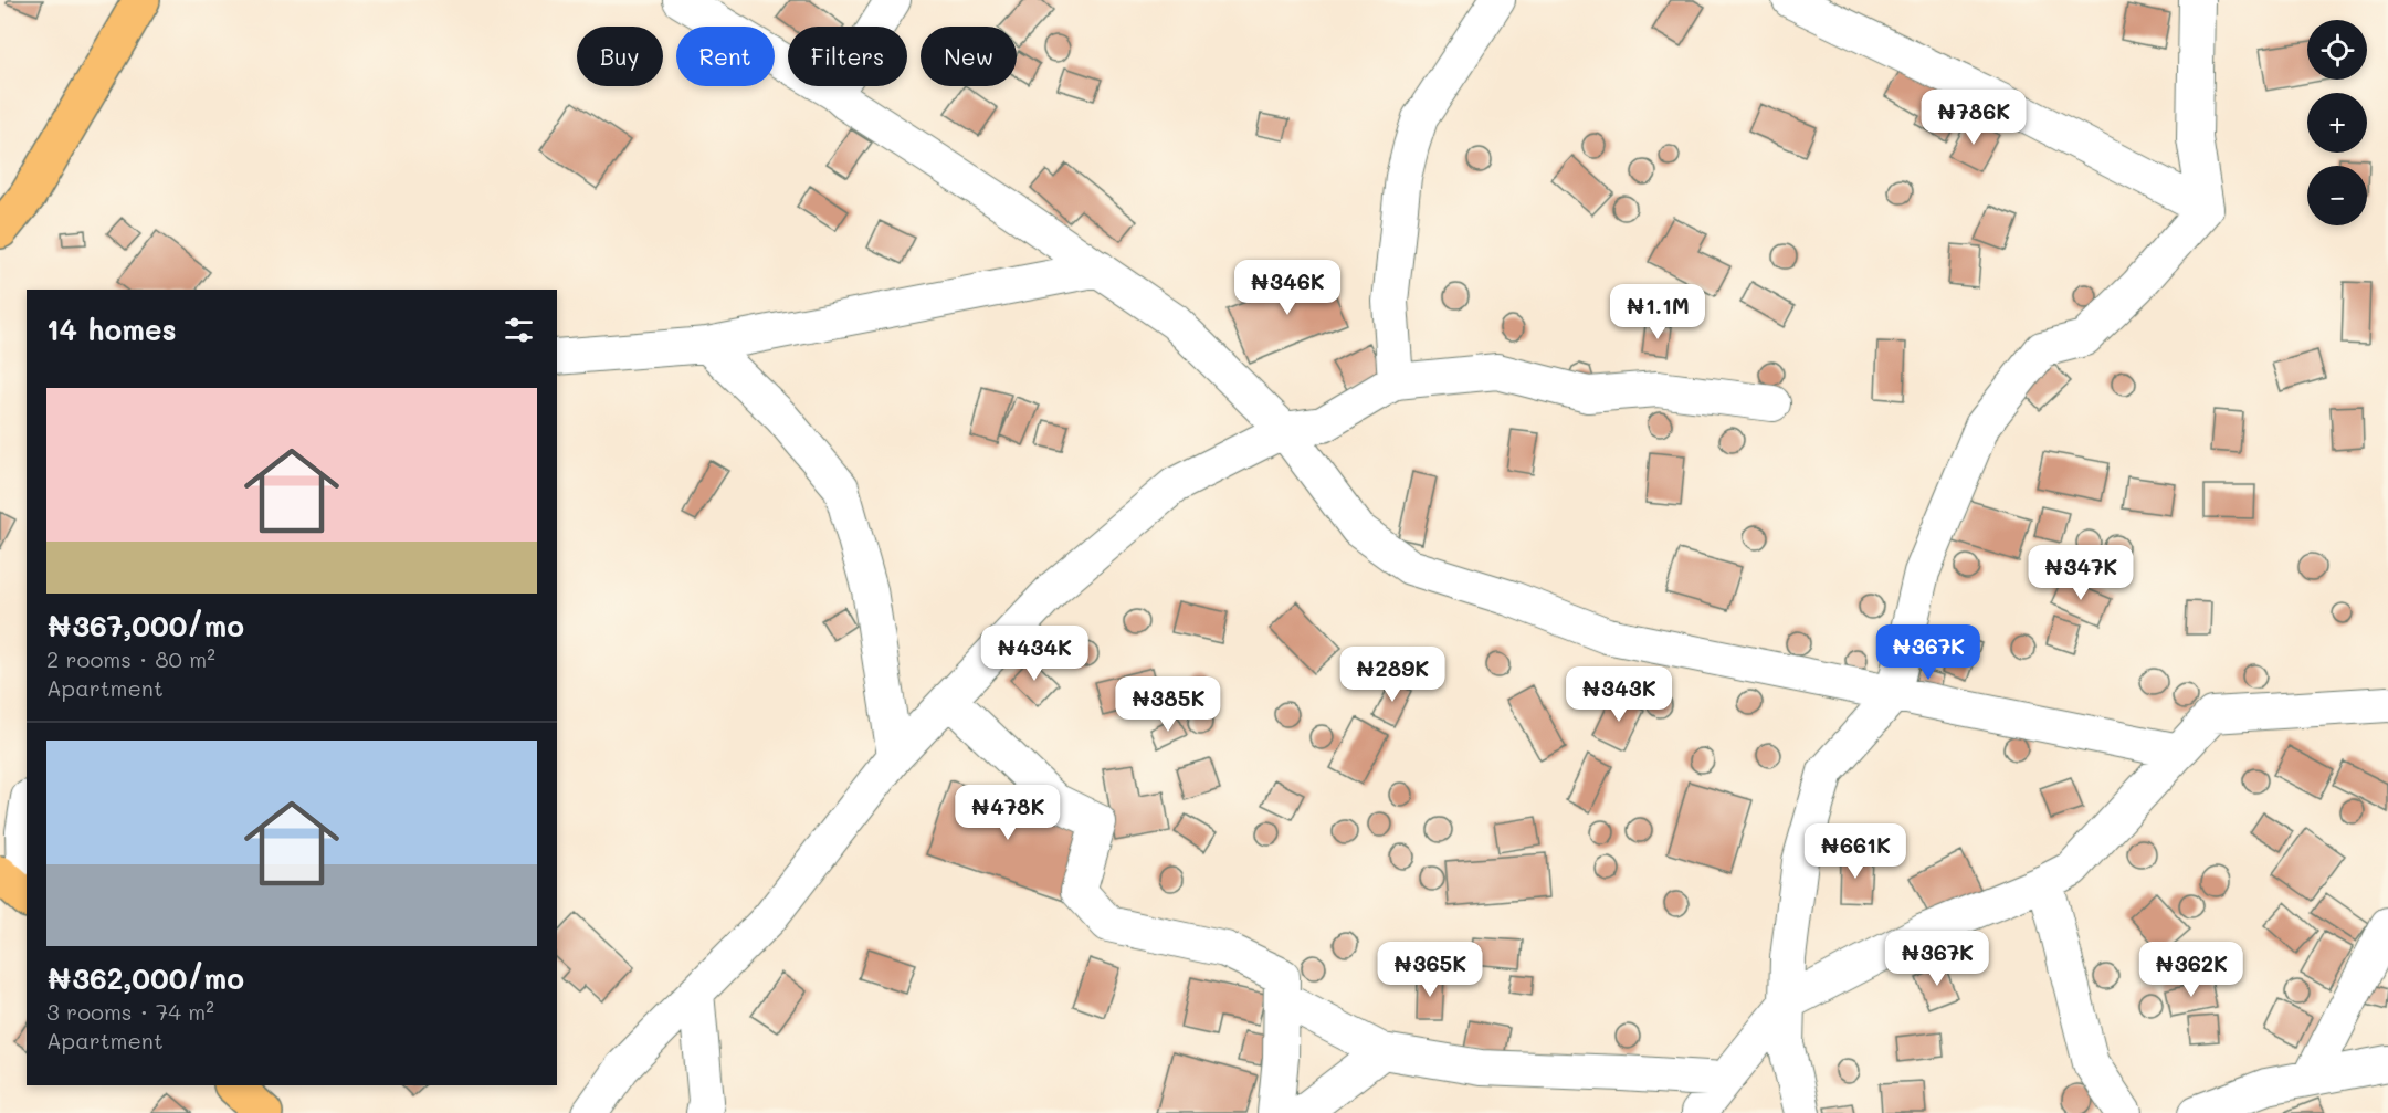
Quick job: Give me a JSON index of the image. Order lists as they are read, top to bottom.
{
  "page": {
    "map_buttons": ["+", "−"],
    "chip": [
      "Buy",
      "Rent",
      "Filters",
      "New"
    ],
    "price": [
      "₦786K",
      "₦346K",
      "₦1.1M",
      "₦347K",
      "₦367K",
      "₦434K",
      "₦289K",
      "₦343K",
      "₦385K",
      "₦478K",
      "₦661K",
      "₦367K",
      "₦365K",
      "₦362K"
    ],
    "heading": "14 homes",
    "list": [
      {
        "name": "₦367,000/mo",
        "note": "2 rooms · 80 m² · Apartment"
      },
      {
        "name": "₦362,000/mo",
        "note": "3 rooms · 74 m² · Apartment"
      }
    ]
  }
}
